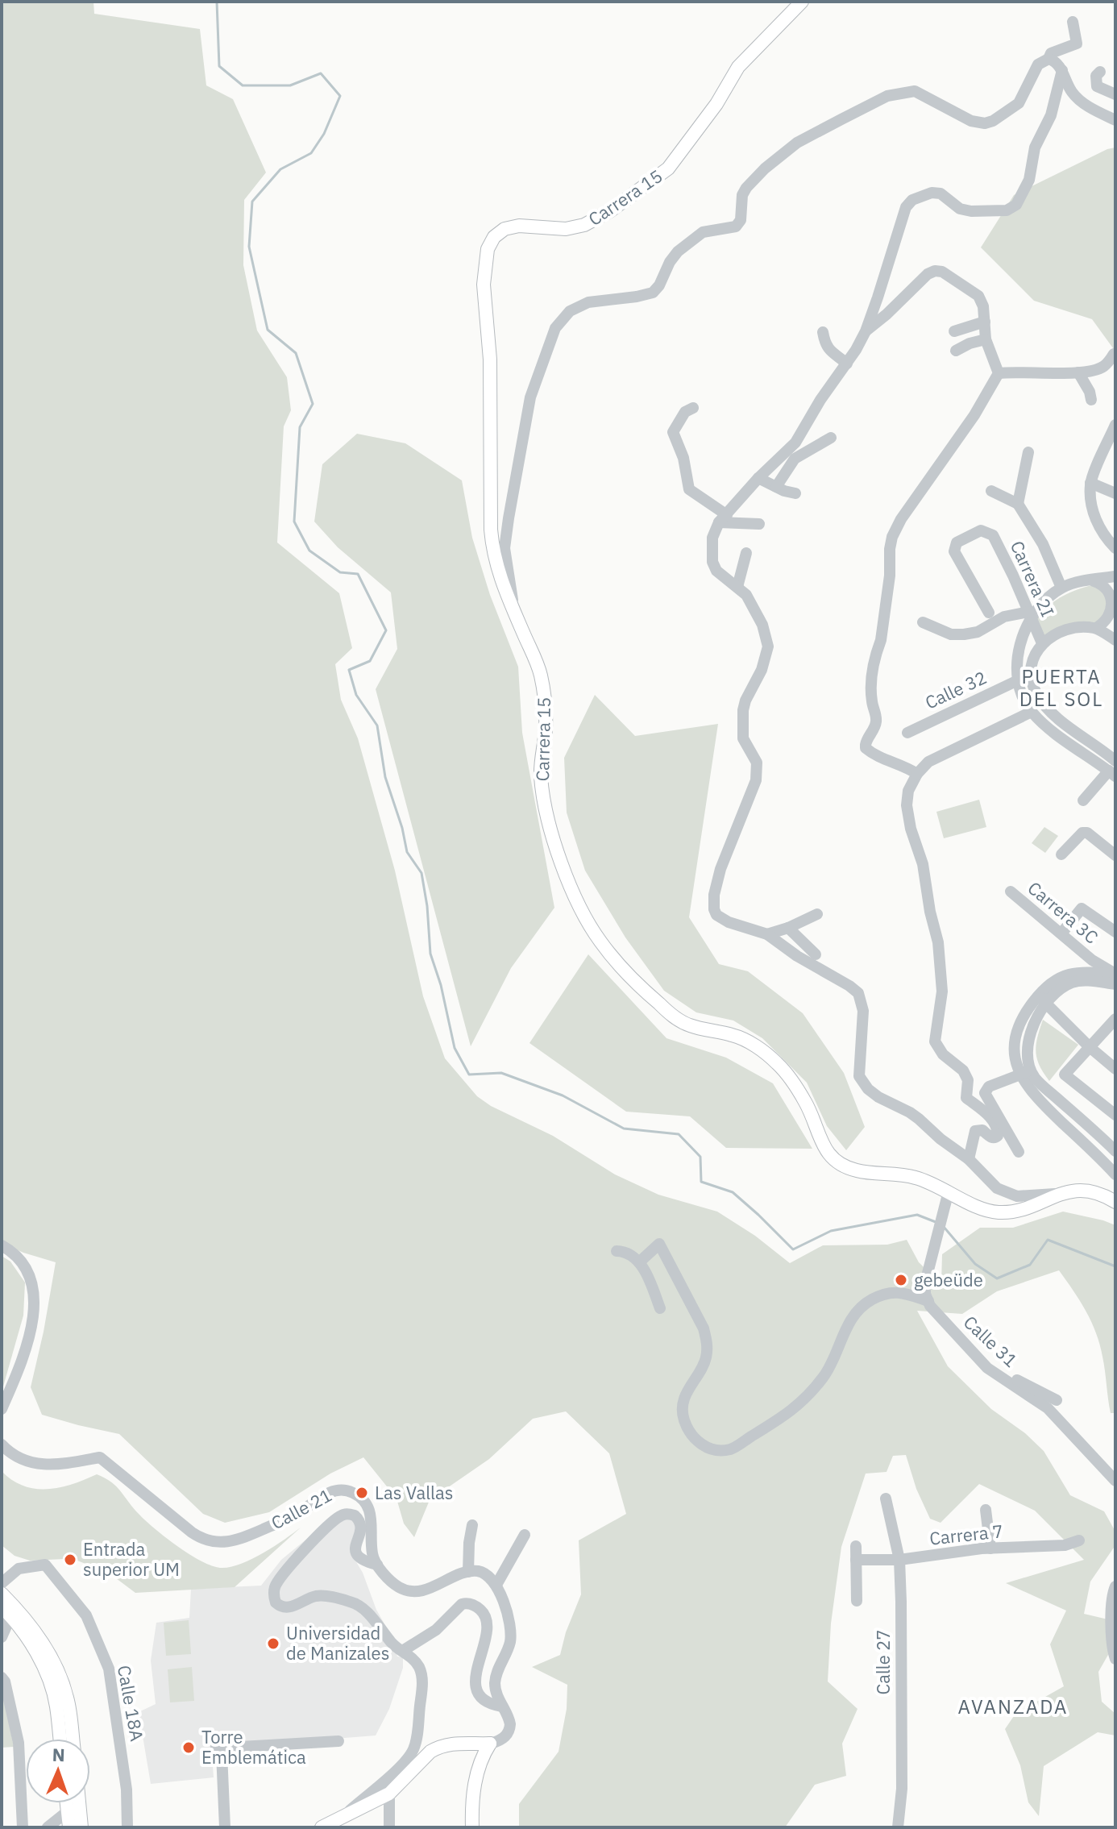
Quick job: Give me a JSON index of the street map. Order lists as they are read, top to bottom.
{
  "streets": {
    "main road": ["Carrera 15"],
    "street": [
      "Carrera 2I",
      "Calle 32",
      "Carrera 3C",
      "Calle 31",
      "Calle 21",
      "Carrera 7",
      "Calle 27",
      "Calle 18A"
    ]
  },
  "crossings": [
    ["Carrera 15", "Calle 31"],
    ["Carrera 7", "Calle 27"]
  ],
  "districts": ["PUERTA DEL SOL", "AVANZADA"],
  "places": [
    "gebeüde",
    "Las Vallas",
    "Entrada superior UM",
    "Universidad de Manizales",
    "Torre Emblemática"
  ],
  "north": "top"
}
